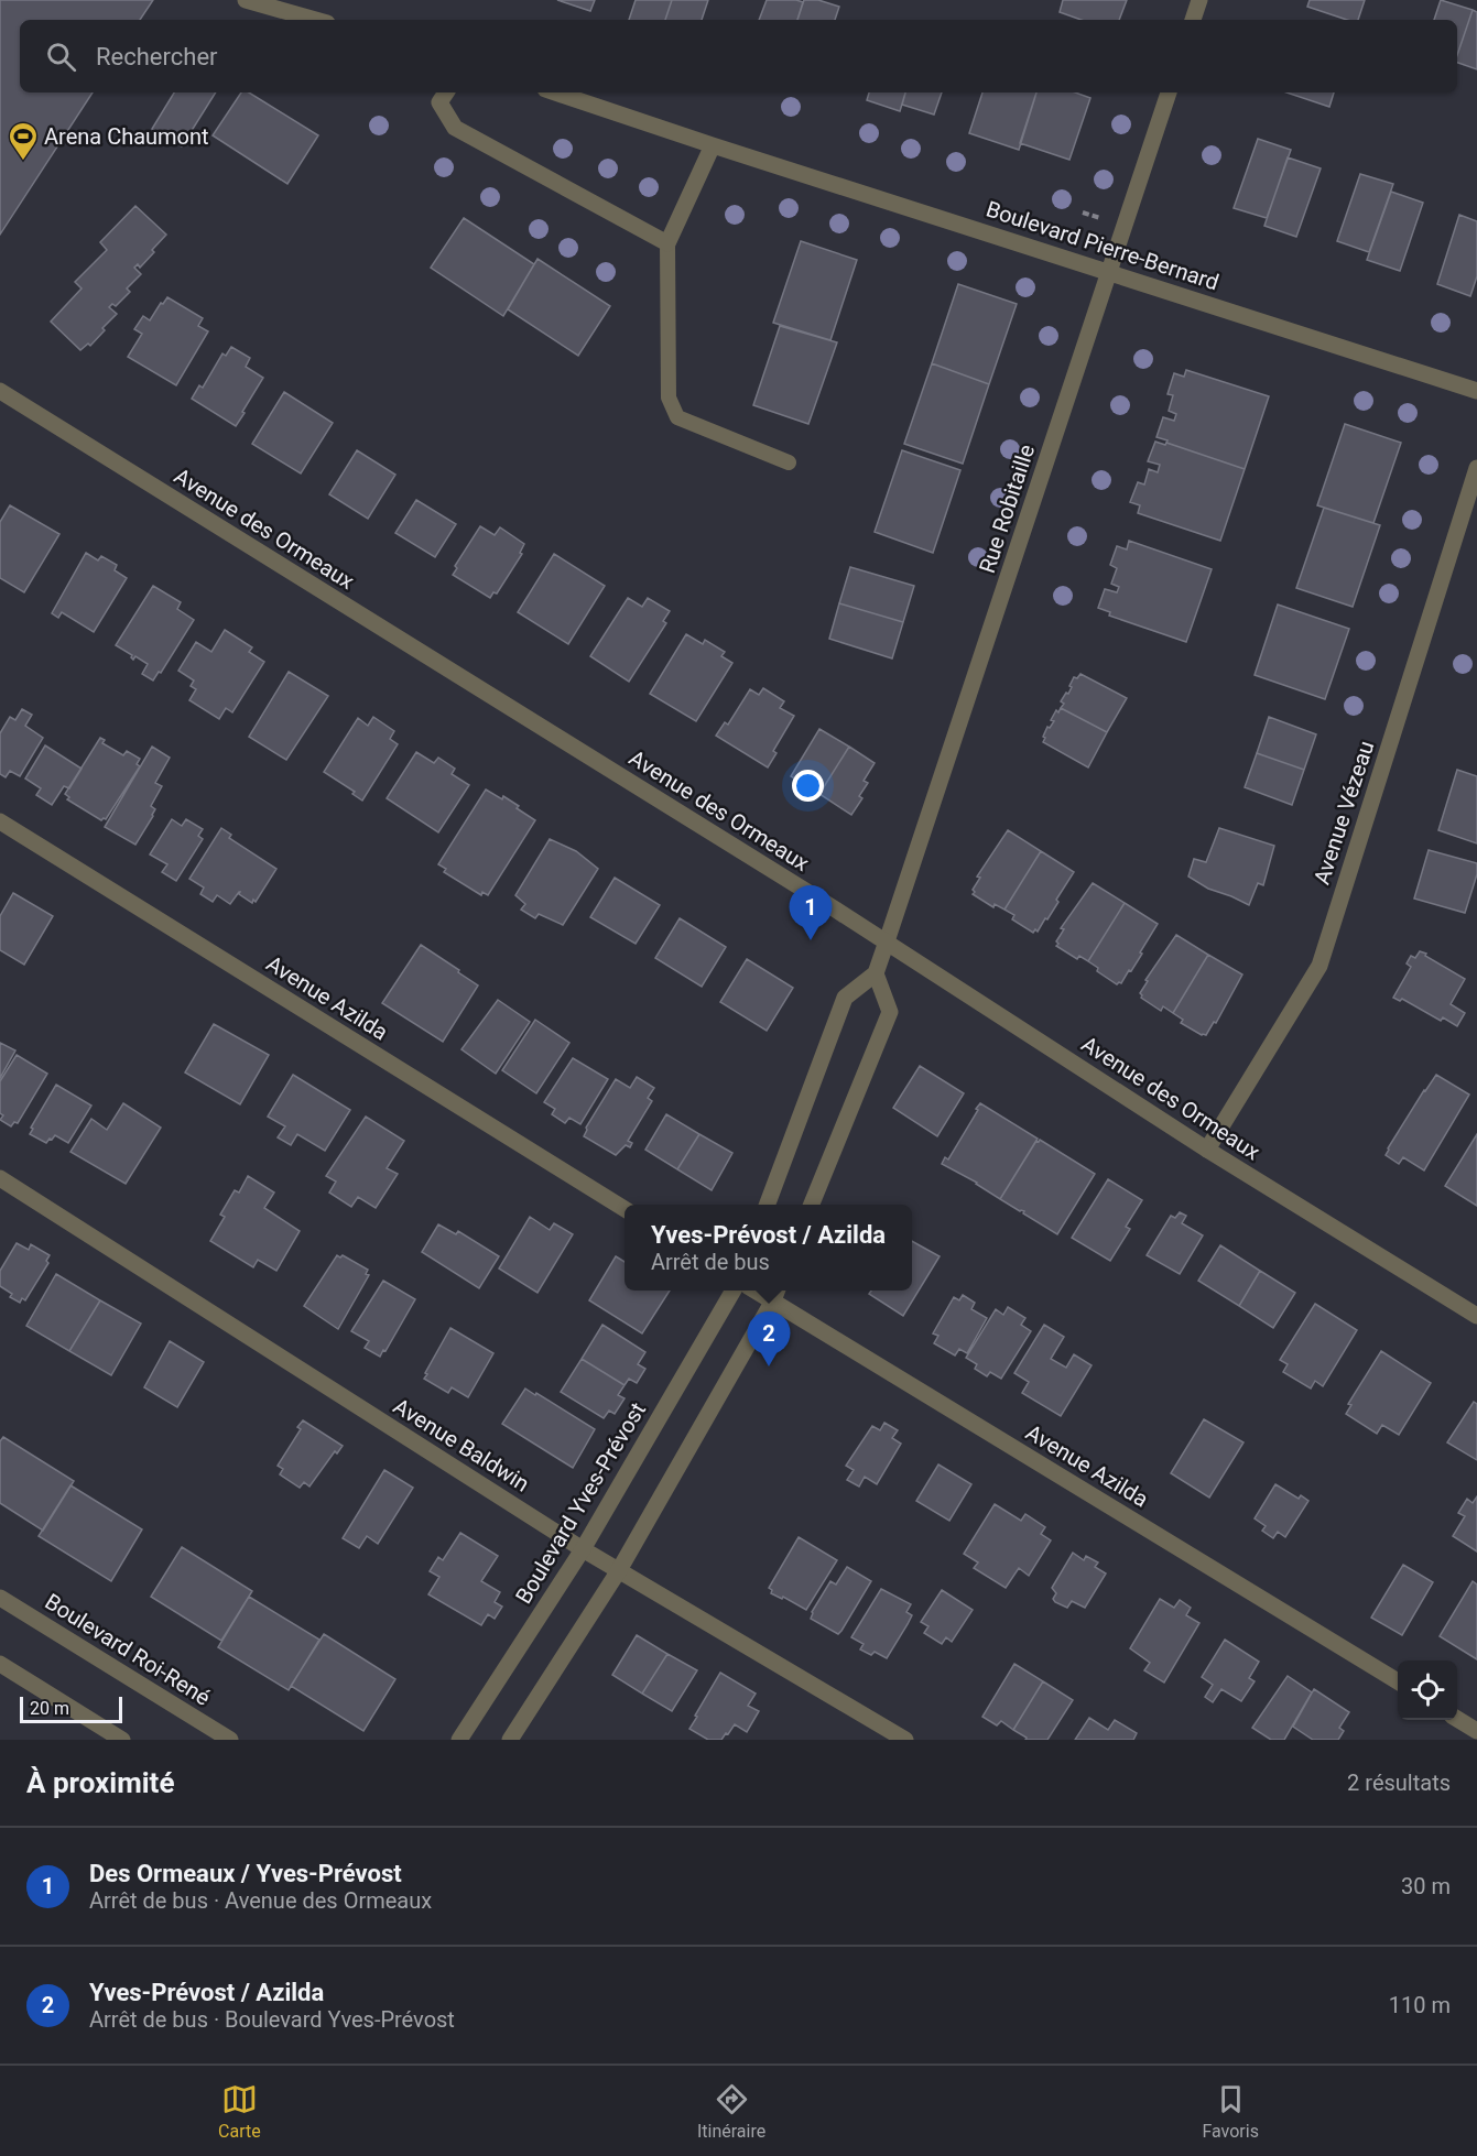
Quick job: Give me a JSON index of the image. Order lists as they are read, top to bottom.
{
  "streets": {
    "street": [
      "Boulevard Pierre-Bernard",
      "Rue Robitaille",
      "Avenue des Ormeaux",
      "Avenue Vézeau",
      "Avenue Azilda",
      "Avenue Baldwin",
      "Boulevard Yves-Prévost",
      "Boulevard Roi-René"
    ]
  },
  "crossings": [
    ["Boulevard Pierre-Bernard", "Rue Robitaille"],
    ["Rue Robitaille", "Avenue des Ormeaux"],
    ["Avenue des Ormeaux", "Avenue Vézeau"],
    ["Avenue Baldwin", "Boulevard Yves-Prévost"]
  ],
  "places": {
    "sports": ["Arena Chaumont"]
  },
  "scale_bar": "20 m",
  "page": {
    "search": "Rechercher",
    "pins": ["1", "2"],
    "popup": ["Yves-Prévost / Azilda", "Arrêt de bus"],
    "scale": "20 m",
    "heading": ["À proximité", "2 résultats"],
    "list": [
      {
        "mark": "1",
        "name": "Des Ormeaux / Yves-Prévost",
        "note": "Arrêt de bus · Avenue des Ormeaux",
        "value": "30 m"
      },
      {
        "mark": "2",
        "name": "Yves-Prévost / Azilda",
        "note": "Arrêt de bus · Boulevard Yves-Prévost",
        "value": "110 m"
      }
    ],
    "nav": ["Carte", "Itinéraire", "Favoris"]
  }
}
